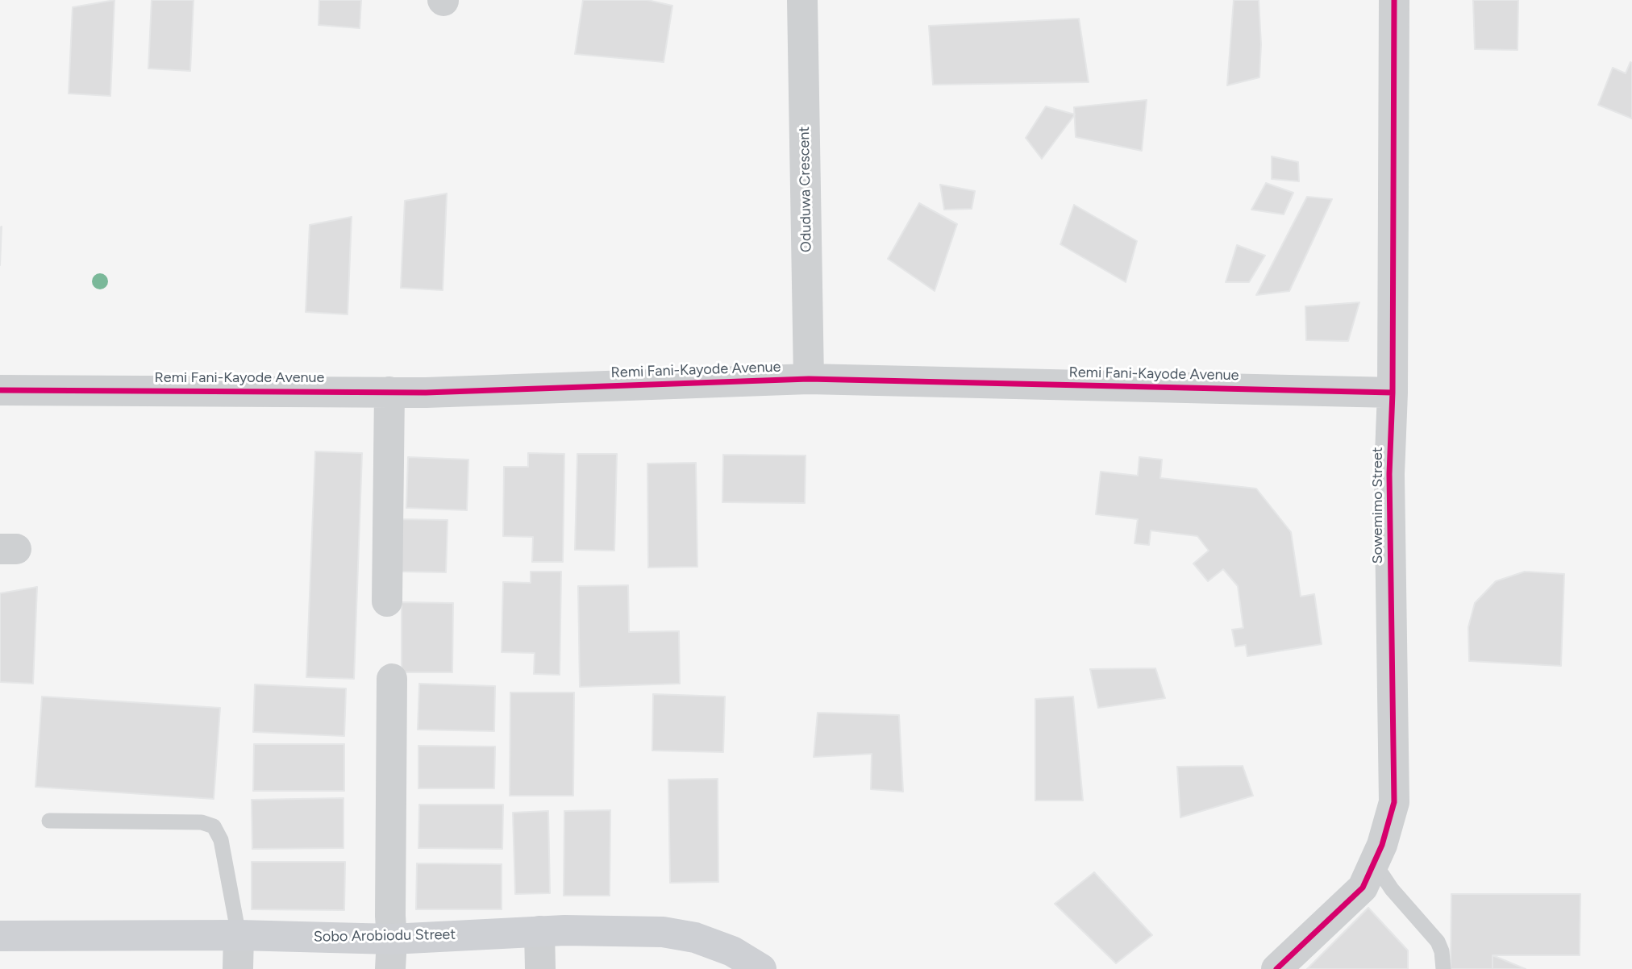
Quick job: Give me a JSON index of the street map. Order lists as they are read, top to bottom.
{
  "streets": {
    "street": [
      "Oduduwa Crescent",
      "Remi Fani-Kayode Avenue",
      "Sowemimo Street",
      "Sobo Arobiodu Street"
    ]
  },
  "crossings": [
    ["Oduduwa Crescent", "Remi Fani-Kayode Avenue"],
    ["Remi Fani-Kayode Avenue", "Sowemimo Street"]
  ]
}
